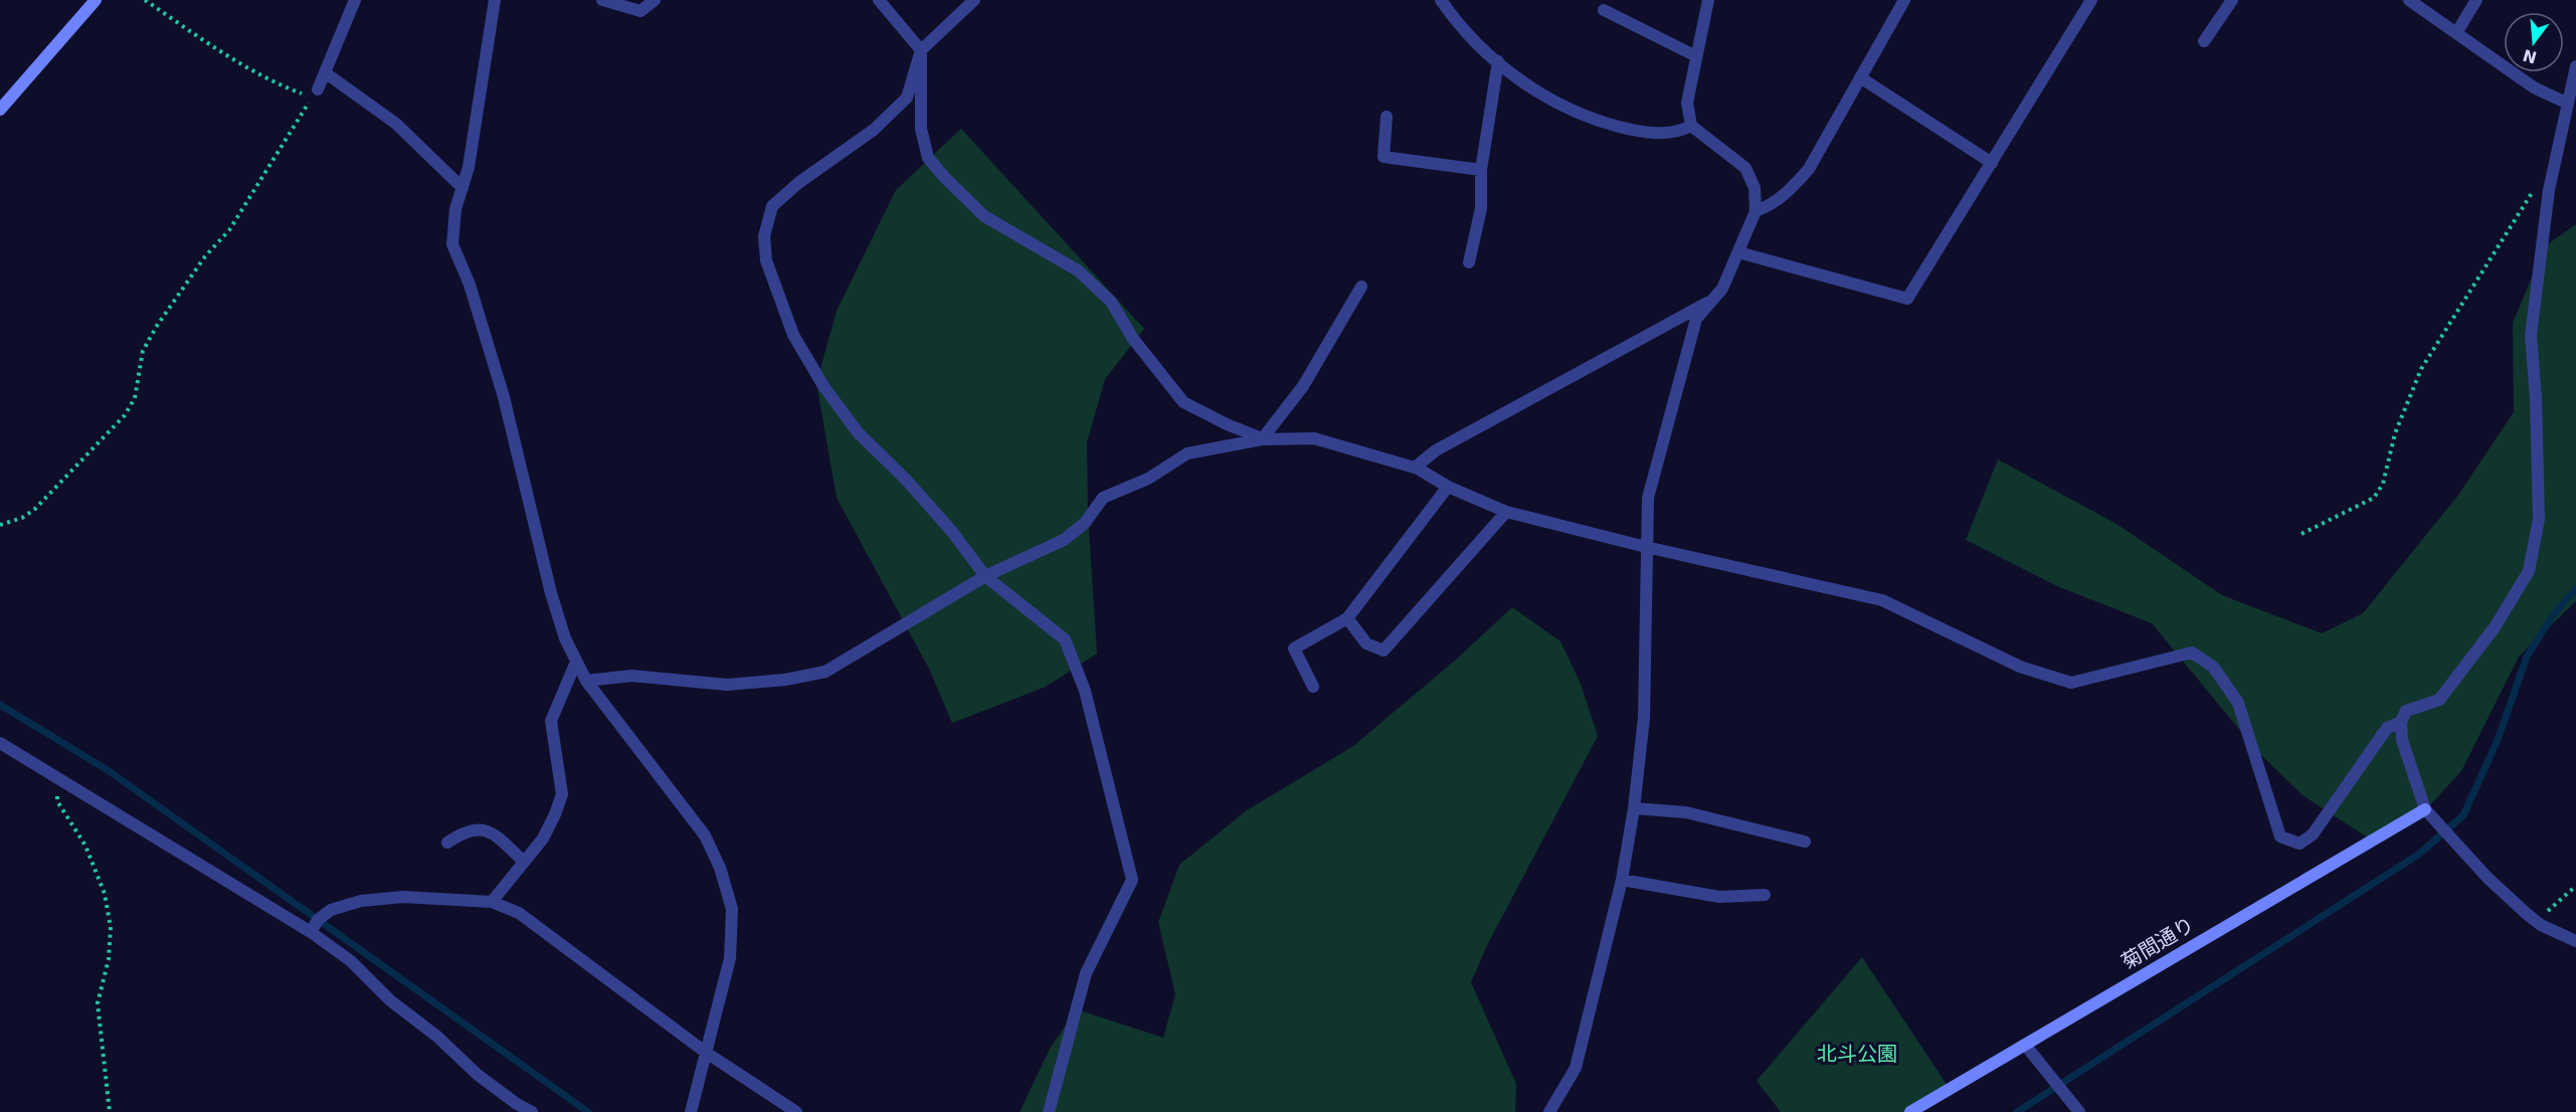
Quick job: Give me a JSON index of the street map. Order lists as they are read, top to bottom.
{
  "streets": {
    "street": ["菊間通り"]
  },
  "parks": ["北斗公園"],
  "north": "bottom"
}
